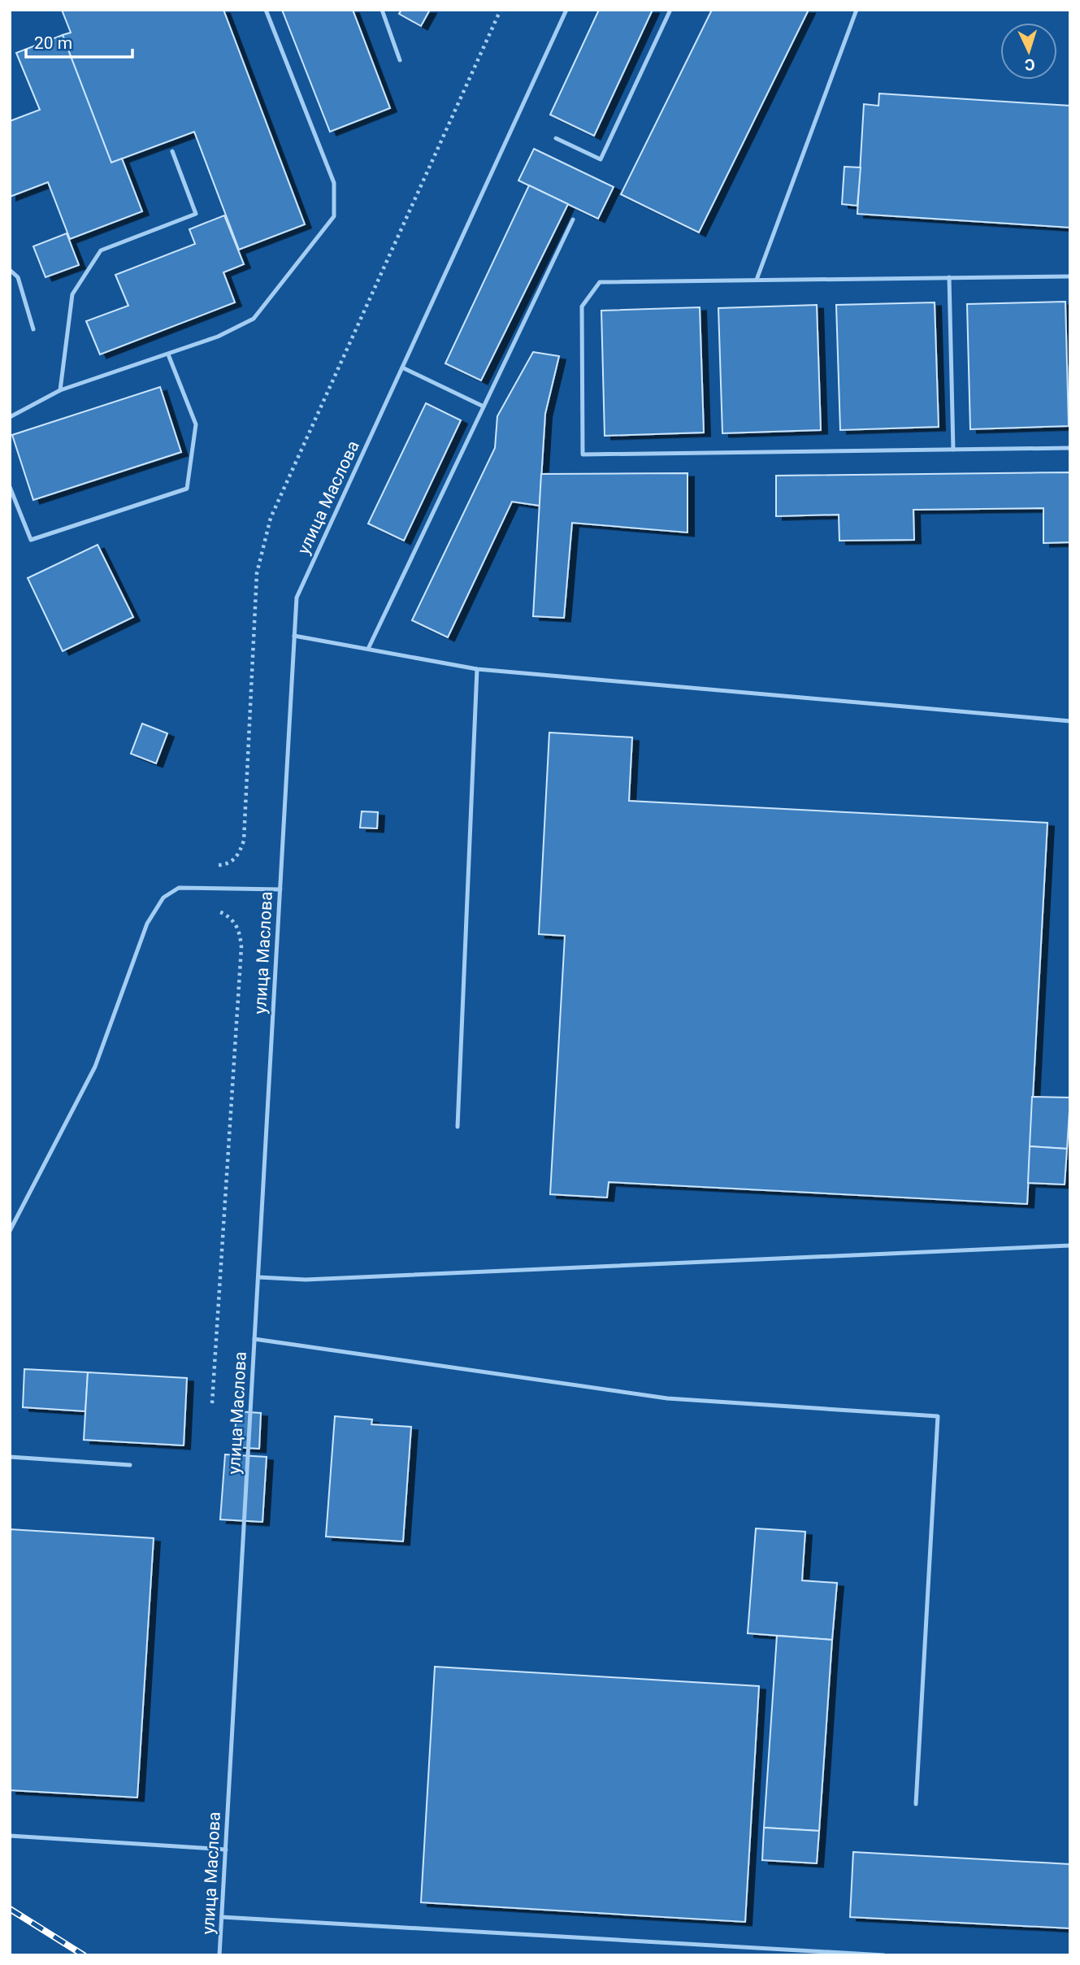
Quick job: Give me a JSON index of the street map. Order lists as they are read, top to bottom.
{
  "streets": {
    "lane": ["улица Маслова"]
  },
  "scale_bar": "20 m",
  "north": "bottom"
}
